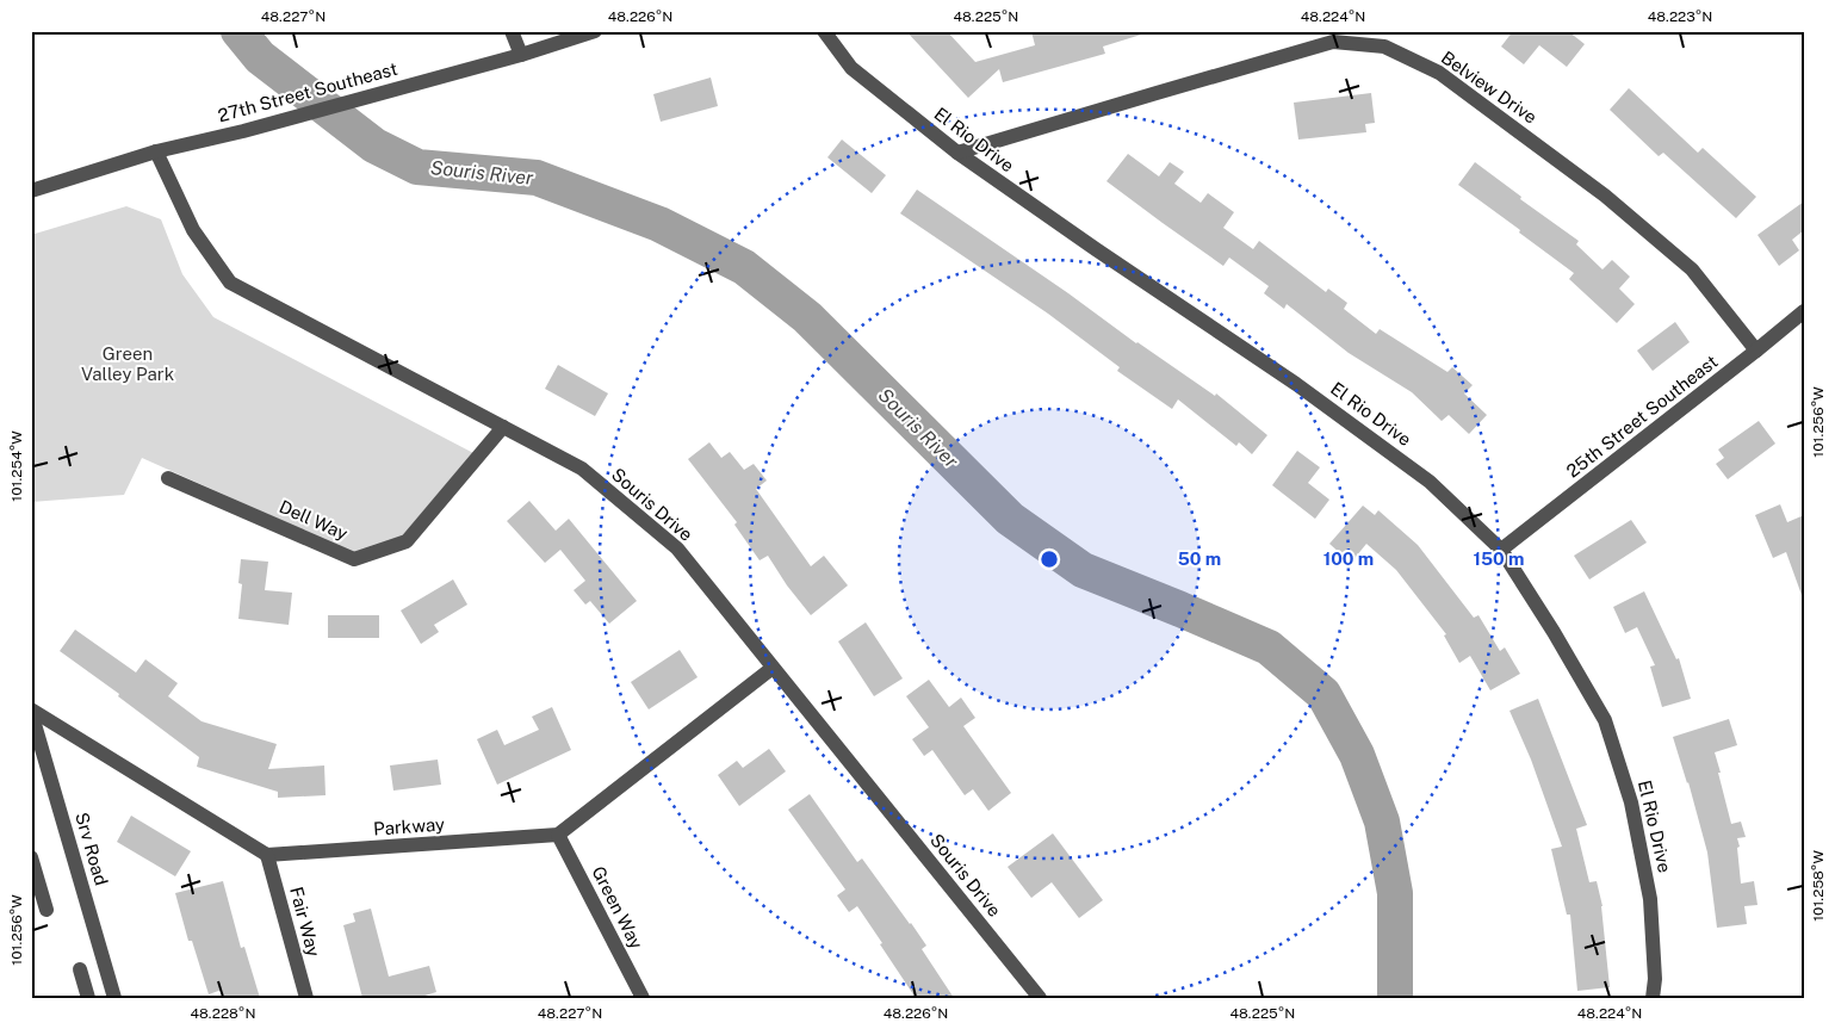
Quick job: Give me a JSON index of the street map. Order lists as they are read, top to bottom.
{
  "streets": {
    "street": [
      "Belview Drive",
      "27th Street Southeast",
      "El Rio Drive",
      "25th Street Southeast",
      "Souris Drive",
      "Dell Way",
      "Parkway",
      "Srv Road",
      "Green Way",
      "Fair Way"
    ]
  },
  "crossings": [
    ["Belview Drive", "El Rio Drive"],
    ["Belview Drive", "25th Street Southeast"],
    ["27th Street Southeast", "Souris Drive"],
    ["El Rio Drive", "25th Street Southeast"],
    ["Souris Drive", "Dell Way"],
    ["Parkway", "Green Way"],
    ["Parkway", "Fair Way"]
  ],
  "water": ["Souris River"],
  "parks": ["Green Valley Park"],
  "coordinates": [
    "48.227°N",
    "48.226°N",
    "48.225°N",
    "48.224°N",
    "48.223°N",
    "101.256°W",
    "101.254°W",
    "101.258°W",
    "48.228°N"
  ],
  "rings": ["50 m", "100 m", "150 m"]
}
